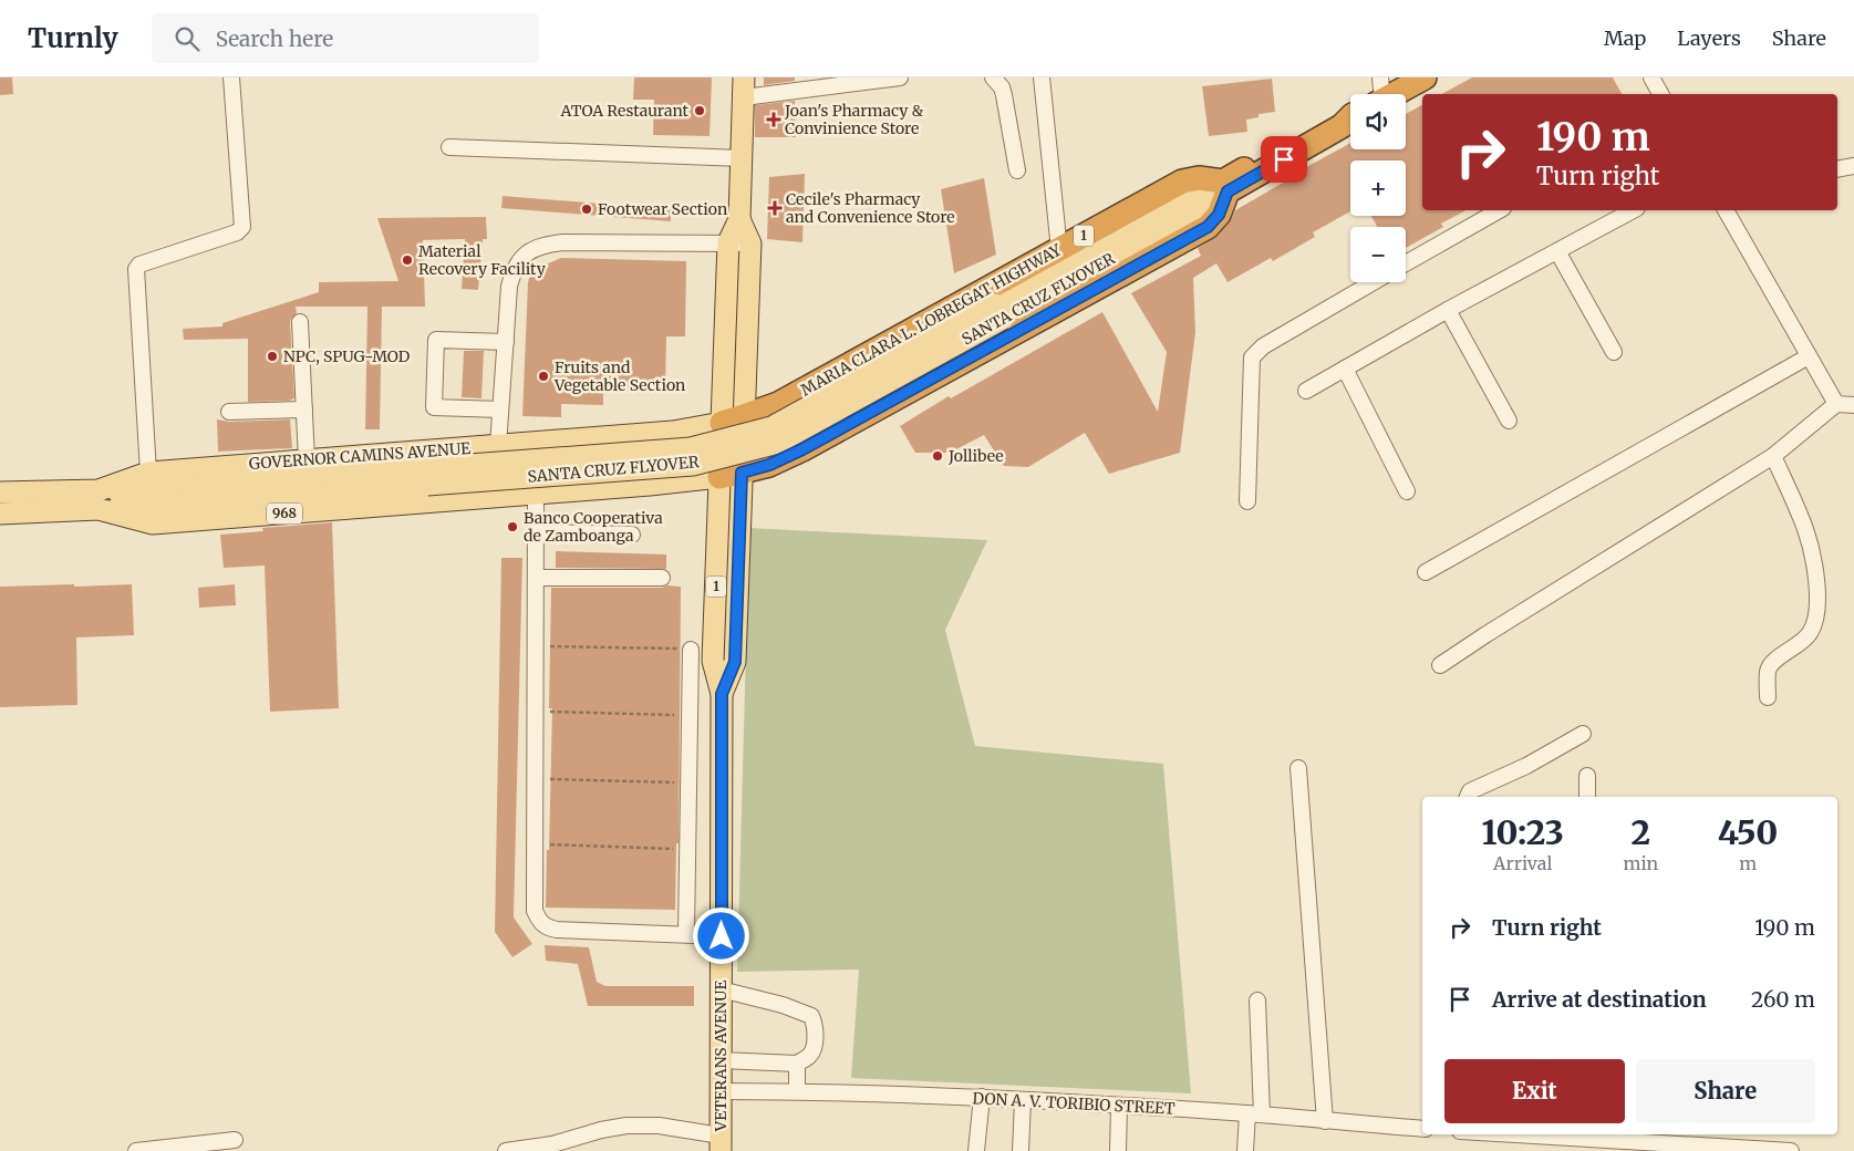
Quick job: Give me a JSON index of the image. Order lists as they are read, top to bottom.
{
  "streets": {
    "highway": ["1", "MARIA CLARA L. LOBREGAT HIGHWAY"],
    "main road": [
      "SANTA CRUZ FLYOVER",
      "GOVERNOR CAMINS AVENUE",
      "968",
      "VETERANS AVENUE"
    ],
    "street": ["DON A. V. TORIBIO STREET"]
  },
  "crossings": [
    ["1", "MARIA CLARA L. LOBREGAT HIGHWAY"],
    ["1", "GOVERNOR CAMINS AVENUE"],
    ["1", "VETERANS AVENUE"],
    ["SANTA CRUZ FLYOVER", "MARIA CLARA L. LOBREGAT HIGHWAY"],
    ["SANTA CRUZ FLYOVER", "GOVERNOR CAMINS AVENUE"],
    ["MARIA CLARA L. LOBREGAT HIGHWAY", "GOVERNOR CAMINS AVENUE"],
    ["GOVERNOR CAMINS AVENUE", "VETERANS AVENUE"],
    ["VETERANS AVENUE", "DON A. V. TORIBIO STREET"]
  ],
  "places": {
    "other": [
      "ATOA Restaurant",
      "Footwear Section",
      "Material Recovery Facility",
      "NPC, SPUG-MOD",
      "Fruits and Vegetable Section",
      "Jollibee",
      "Banco Cooperativa de Zamboanga"
    ],
    "health": ["Joan's Pharmacy & Convinience Store", "Cecile's Pharmacy and Convenience Store"]
  },
  "page": {
    "header": "Turnly",
    "search": "Search here",
    "nav": ["Map", "Layers", "Share"],
    "map_buttons": ["+", "−"],
    "turn": ["190 m", "Turn right"],
    "eta": [
      "10:23",
      "Arrival",
      "2",
      "min",
      "450",
      "m"
    ],
    "list": [
      {
        "name": "Turn right",
        "value": "190 m"
      },
      {
        "name": "Arrive at destination",
        "value": "260 m"
      }
    ],
    "buttons": ["Exit", "Share"]
  }
}
